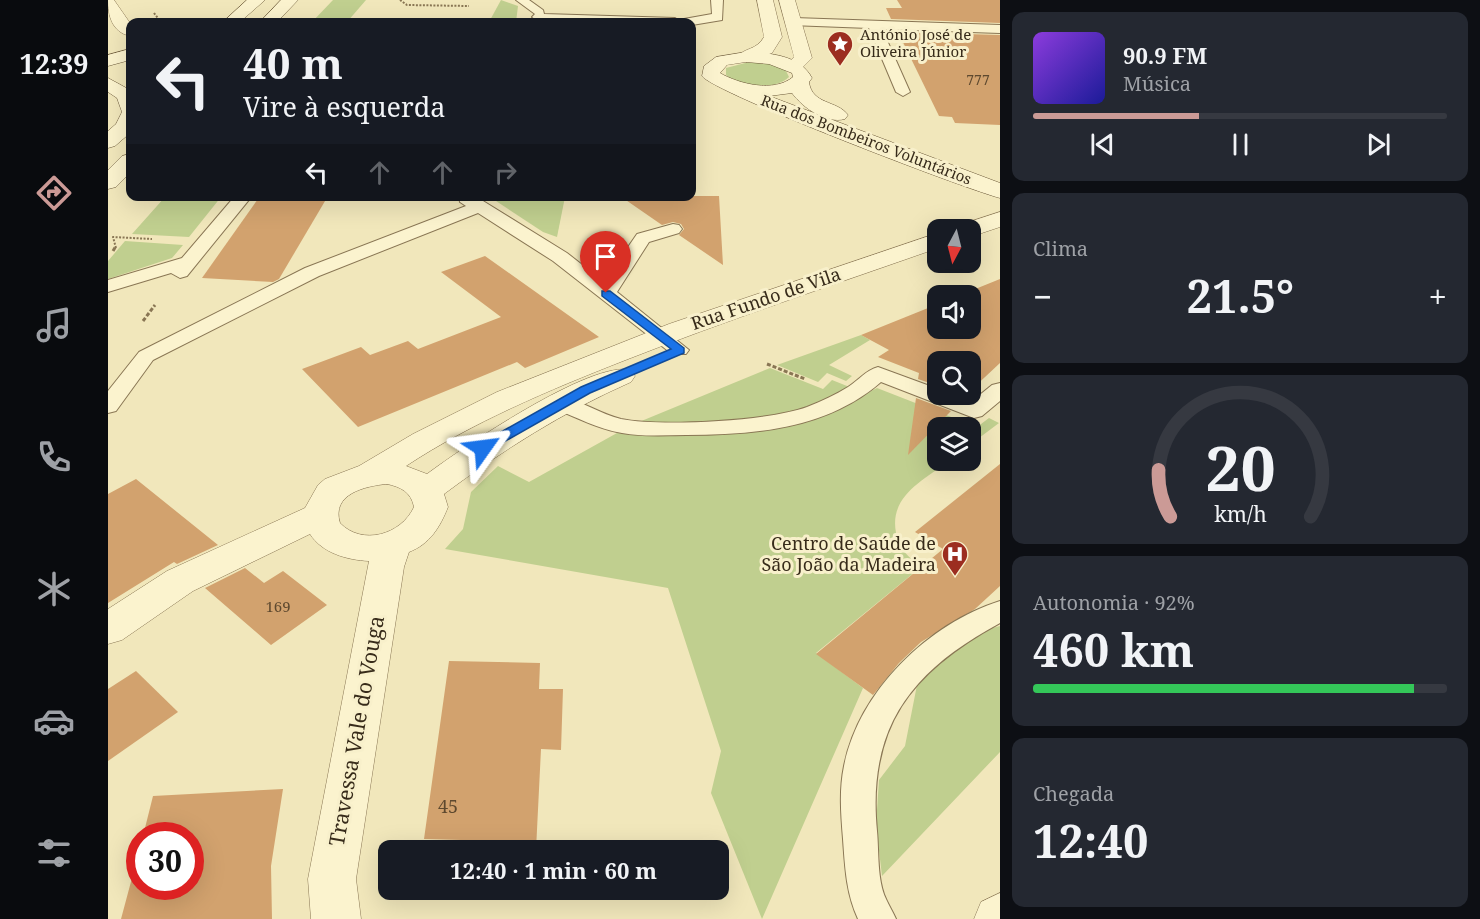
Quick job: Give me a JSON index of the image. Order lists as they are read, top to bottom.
{
  "streets": {
    "street": ["Rua dos Bombeiros Voluntários", "Rua Fundo de Vila", "Travessa Vale do Vouga"]
  },
  "crossings": [
    ["Rua Fundo de Vila", "Travessa Vale do Vouga"]
  ],
  "places": {
    "place": ["António José de Oliveira Júnior"],
    "hospital": ["Centro de Saúde de São João da Madeira"]
  },
  "house_numbers": ["777", "169", "45"],
  "north": "bottom",
  "page": {
    "tabs": "12:39",
    "turn": ["40 m", "Vire à esquerda"],
    "song": ["90.9 FM", "Música"],
    "tile": [
      "Clima",
      ["Autonomia · 92%", "460 km"],
      ["Chegada", "12:40"]
    ],
    "heat": ["−", "21.5°", "+"],
    "limit": "30",
    "trip": "12:40 · 1 min · 60 m",
    "gauge": ["20", "km/h"]
  }
}
